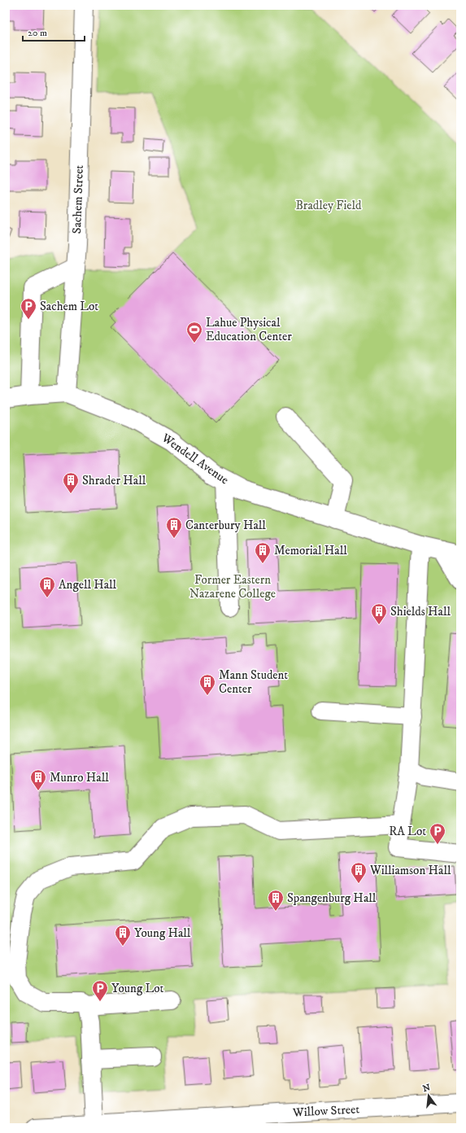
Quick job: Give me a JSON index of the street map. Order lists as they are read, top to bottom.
{
  "streets": {
    "street": ["Sachem Street", "Wendell Avenue", "Willow Street"]
  },
  "crossings": [
    ["Sachem Street", "Wendell Avenue"]
  ],
  "parks": ["Bradley Field", "Former Eastern Nazarene College"],
  "places": {
    "parking": ["Sachem Lot", "RA Lot", "Young Lot"],
    "sports": ["Lahue Physical Education Center"],
    "building": [
      "Shrader Hall",
      "Canterbury Hall",
      "Memorial Hall",
      "Angell Hall",
      "Shields Hall",
      "Mann Student Center",
      "Munro Hall",
      "Williamson Hall",
      "Spangenburg Hall",
      "Young Hall"
    ]
  },
  "scale_bar": "20 m",
  "north": "top"
}
